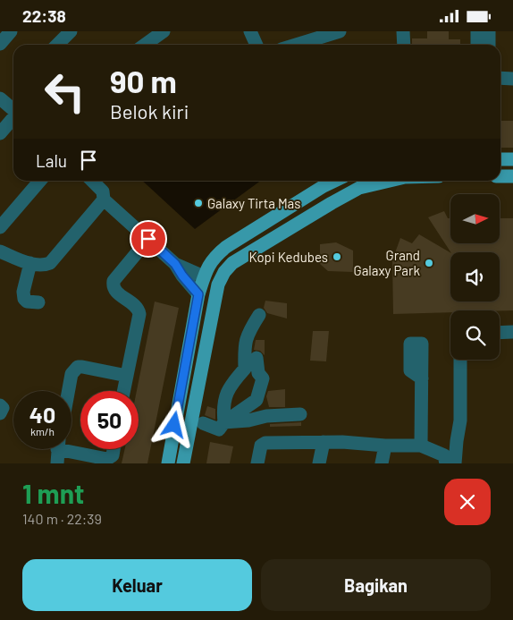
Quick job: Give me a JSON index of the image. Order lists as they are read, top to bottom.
{
  "places": ["Galaxy Tirta Mas", "Kopi Kedubes", "Grand Galaxy Park"],
  "north": "right",
  "page": {
    "status": "22:38",
    "turn": ["90 m", "Belok kiri"],
    "then": "Lalu",
    "speed": "40 km/h",
    "limit": "50",
    "heading": ["1 mnt", "140 m · 22:39"],
    "buttons": ["Keluar", "Bagikan"]
  }
}
